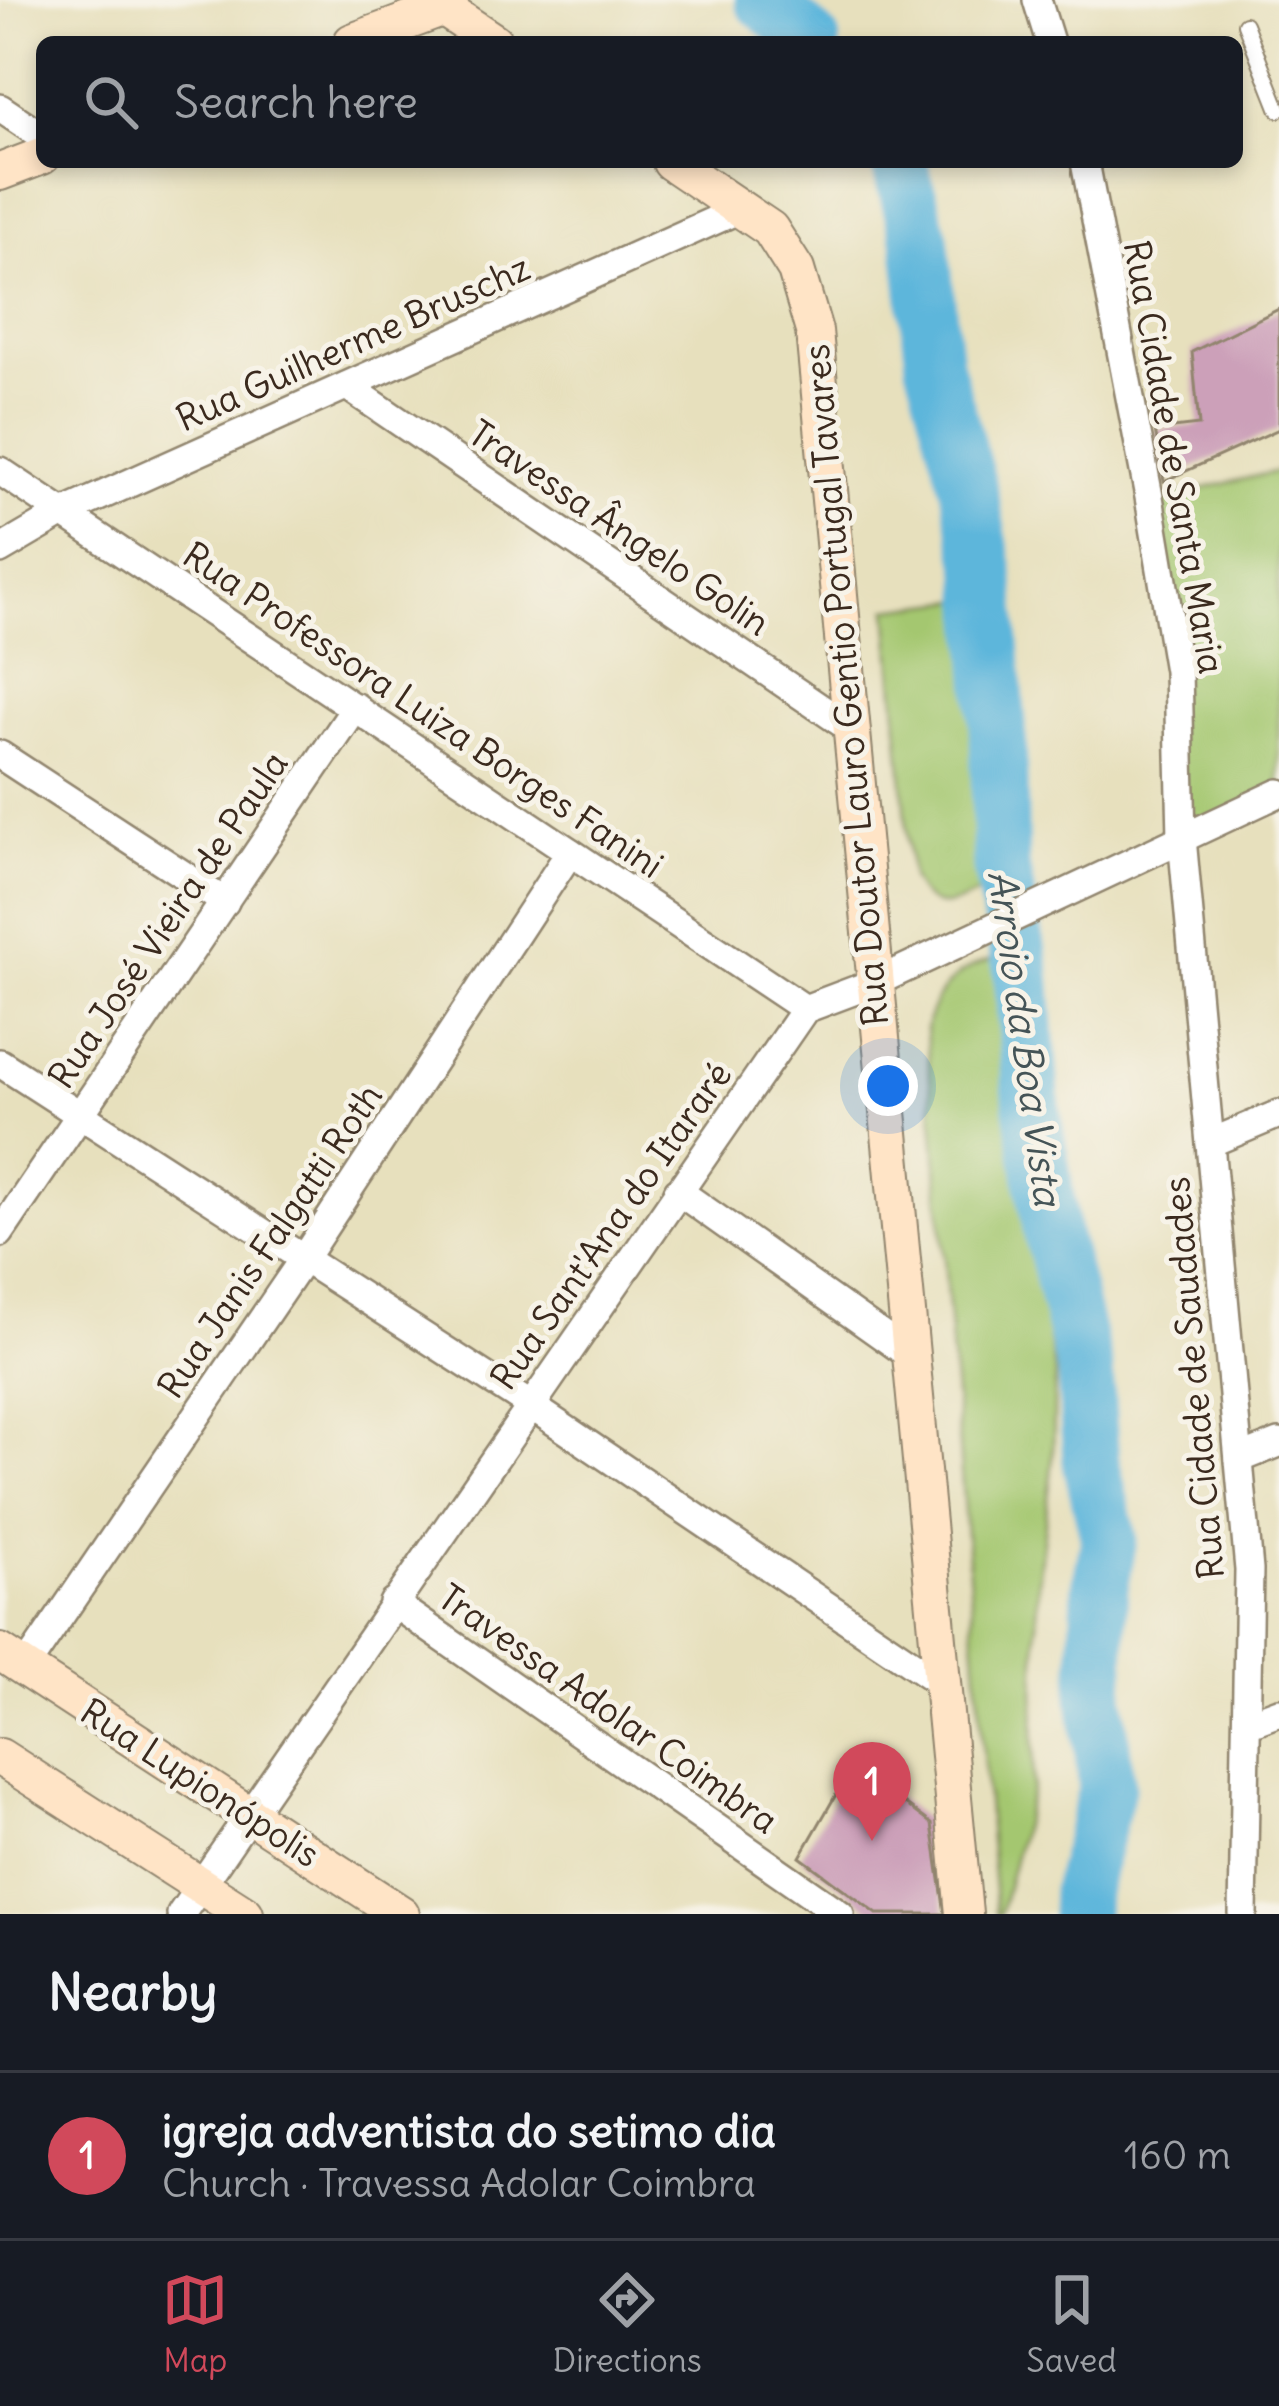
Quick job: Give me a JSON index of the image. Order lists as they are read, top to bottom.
{
  "streets": {
    "street": [
      "Rua Guilherme Bruschz",
      "Rua Cidade de Santa Maria",
      "Travessa Ângelo Golin",
      "Rua Doutor Lauro Gentio Portugal Tavares",
      "Rua Professora Luiza Borges Fanini",
      "Rua José Vieira de Paula",
      "Rua Sant'Ana do Itararé",
      "Rua Janis Falgatti Roth",
      "Rua Cidade de Saudades",
      "Travessa Adolar Coimbra",
      "Rua Lupionópolis"
    ]
  },
  "crossings": [
    ["Rua Guilherme Bruschz", "Travessa Ângelo Golin"],
    ["Rua Guilherme Bruschz", "Rua Doutor Lauro Gentio Portugal Tavares"],
    ["Rua Guilherme Bruschz", "Rua Professora Luiza Borges Fanini"],
    ["Rua Cidade de Santa Maria", "Rua Cidade de Saudades"],
    ["Travessa Ângelo Golin", "Rua Doutor Lauro Gentio Portugal Tavares"],
    ["Rua Professora Luiza Borges Fanini", "Rua José Vieira de Paula"],
    ["Rua Professora Luiza Borges Fanini", "Rua Sant'Ana do Itararé"],
    ["Rua Professora Luiza Borges Fanini", "Rua Janis Falgatti Roth"],
    ["Rua Sant'Ana do Itararé", "Travessa Adolar Coimbra"],
    ["Rua Sant'Ana do Itararé", "Rua Lupionópolis"],
    ["Rua Janis Falgatti Roth", "Rua Lupionópolis"]
  ],
  "water": ["Arroio da Boa Vista"],
  "page": {
    "search": "Search here",
    "pins": "1",
    "heading": "Nearby",
    "list": [
      {
        "mark": "1",
        "name": "igreja adventista do setimo dia",
        "note": "Church · Travessa Adolar Coimbra",
        "value": "160 m"
      }
    ],
    "nav": ["Map", "Directions", "Saved"]
  }
}
